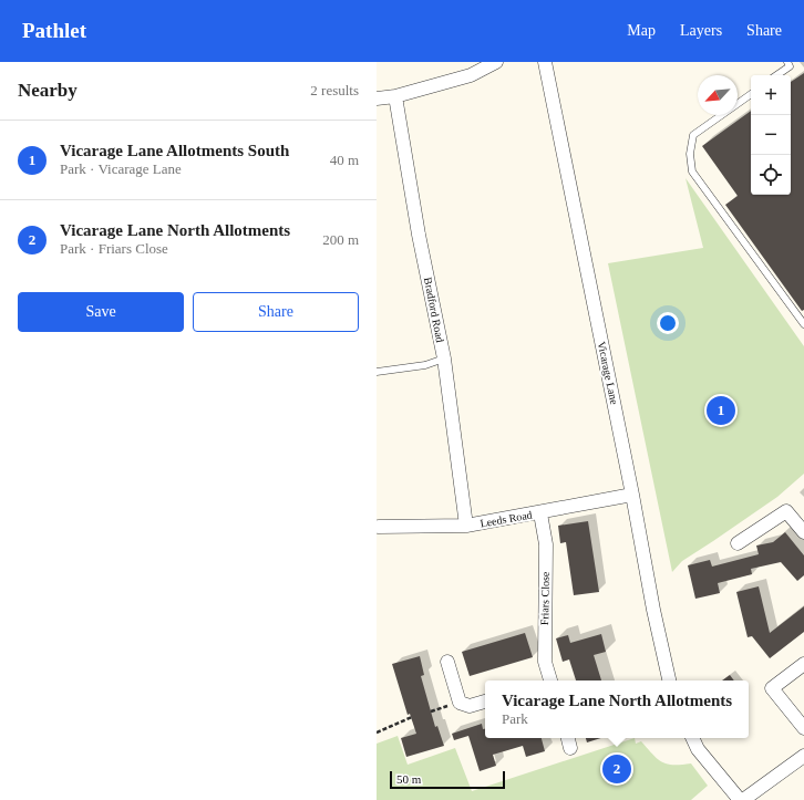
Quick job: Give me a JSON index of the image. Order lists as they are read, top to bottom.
{
  "streets": {
    "street": [
      "Bradford Road",
      "Vicarage Lane",
      "Leeds Road",
      "Friars Close"
    ]
  },
  "crossings": [
    ["Bradford Road", "Leeds Road"],
    ["Vicarage Lane", "Leeds Road"],
    ["Leeds Road", "Friars Close"]
  ],
  "scale_bar": "50 m",
  "north": "bottom left",
  "page": {
    "header": "Pathlet",
    "nav": ["Map", "Layers", "Share"],
    "heading": ["Nearby", "2 results"],
    "map_buttons": ["+", "−"],
    "list": [
      {
        "mark": "1",
        "name": "Vicarage Lane Allotments South",
        "note": "Park · Vicarage Lane",
        "value": "40 m"
      },
      {
        "mark": "2",
        "name": "Vicarage Lane North Allotments",
        "note": "Park · Friars Close",
        "value": "200 m"
      }
    ],
    "buttons": ["Save", "Share"],
    "pins": ["1", "2"],
    "popup": ["Vicarage Lane North Allotments", "Park"],
    "scale": "50 m"
  }
}
